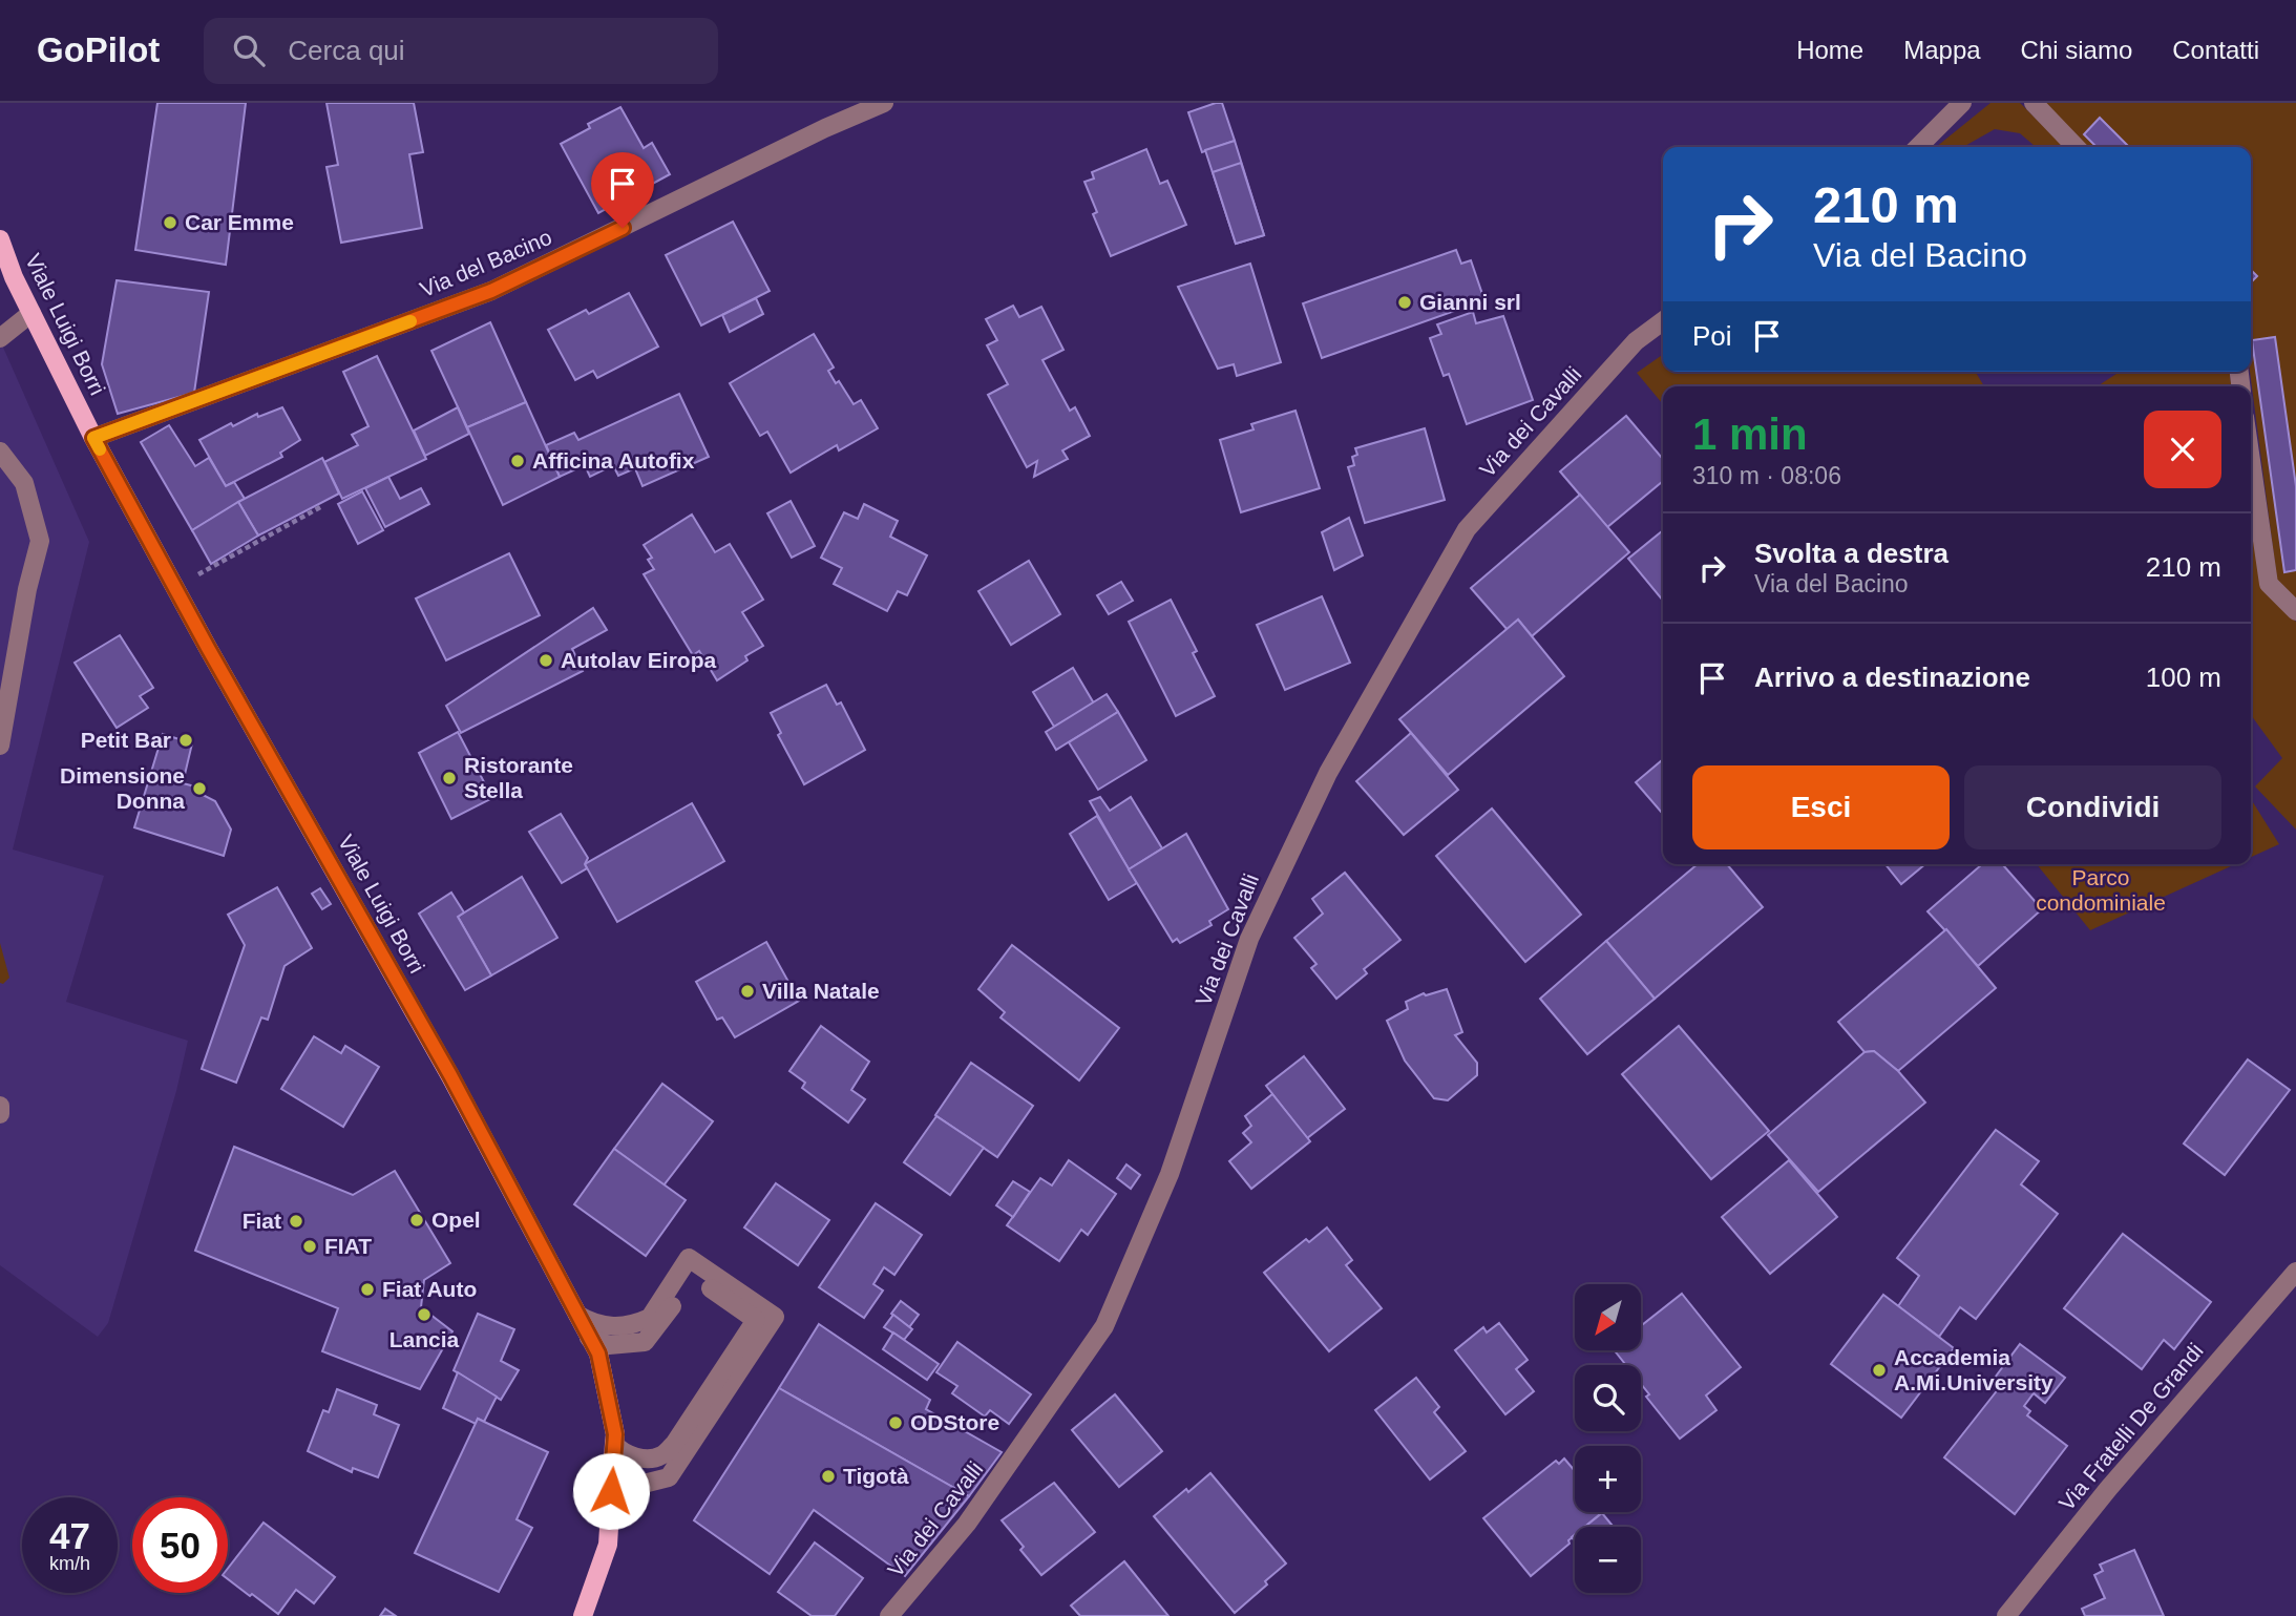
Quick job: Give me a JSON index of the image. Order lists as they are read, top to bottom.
{
  "streets": {
    "main road": ["Viale Luigi Borri"],
    "street": ["Via del Bacino", "Via dei Cavalli", "Via Fratelli De Grandi"]
  },
  "crossings": [
    ["Via del Bacino", "Viale Luigi Borri"]
  ],
  "parks": ["Parco condominiale"],
  "places": [
    "Car Emme",
    "Gianni srl",
    "Afficina Autofix",
    "Autolav Eiropa",
    "Petit Bar",
    "Ristorante Stella",
    "Dimensione Donna",
    "Villa Natale",
    "Opel",
    "Fiat",
    "FIAT",
    "Fiat Auto",
    "Lancia",
    "Accademia A.Mi.University",
    "ODStore",
    "Tigotà"
  ],
  "north": "bottom left",
  "page": {
    "header": "GoPilot",
    "search": "Cerca qui",
    "nav": [
      "Home",
      "Mappa",
      "Chi siamo",
      "Contatti"
    ],
    "turn": ["210 m", "Via del Bacino"],
    "then": "Poi",
    "heading": ["1 min", "310 m · 08:06"],
    "list": [
      {
        "name": "Svolta a destra",
        "note": "Via del Bacino",
        "value": "210 m"
      },
      {
        "name": "Arrivo a destinazione",
        "value": "100 m"
      }
    ],
    "buttons": ["Esci", "Condividi"],
    "map_buttons": ["+", "−"],
    "speed": "47 km/h",
    "limit": "50"
  }
}
